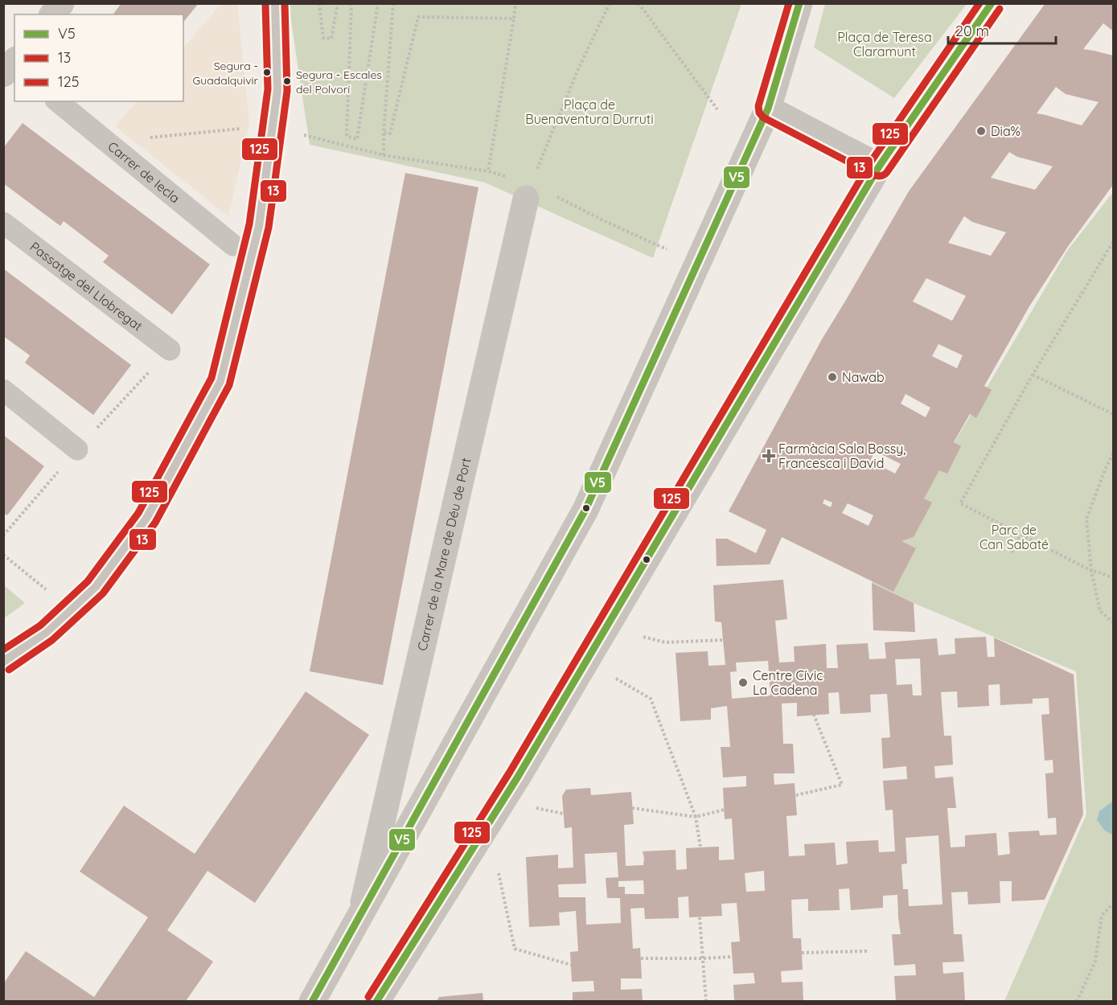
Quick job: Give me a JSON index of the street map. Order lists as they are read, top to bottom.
{
  "streets": {
    "street": ["Carrer de Iecla", "Passatge del Llobregat", "Carrer de la Mare de Déu de Port"]
  },
  "parks": ["Plaça de Teresa Claramunt", "Plaça de Buenaventura Durruti", "Parc de Can Sabaté"],
  "places": {
    "other": [
      "Segura - Guadalquivir",
      "Segura - Escales del Polvorí",
      "Dia%",
      "Nawab",
      "Centre Cívic La Cadena"
    ],
    "health": ["Farmàcia Sala Bossy, Francesca i David"]
  },
  "lines": ["transit line V5", "transit line 13", "transit line 125"],
  "legend": ["V5", "13", "125"],
  "scale_bar": "20 m"
}
